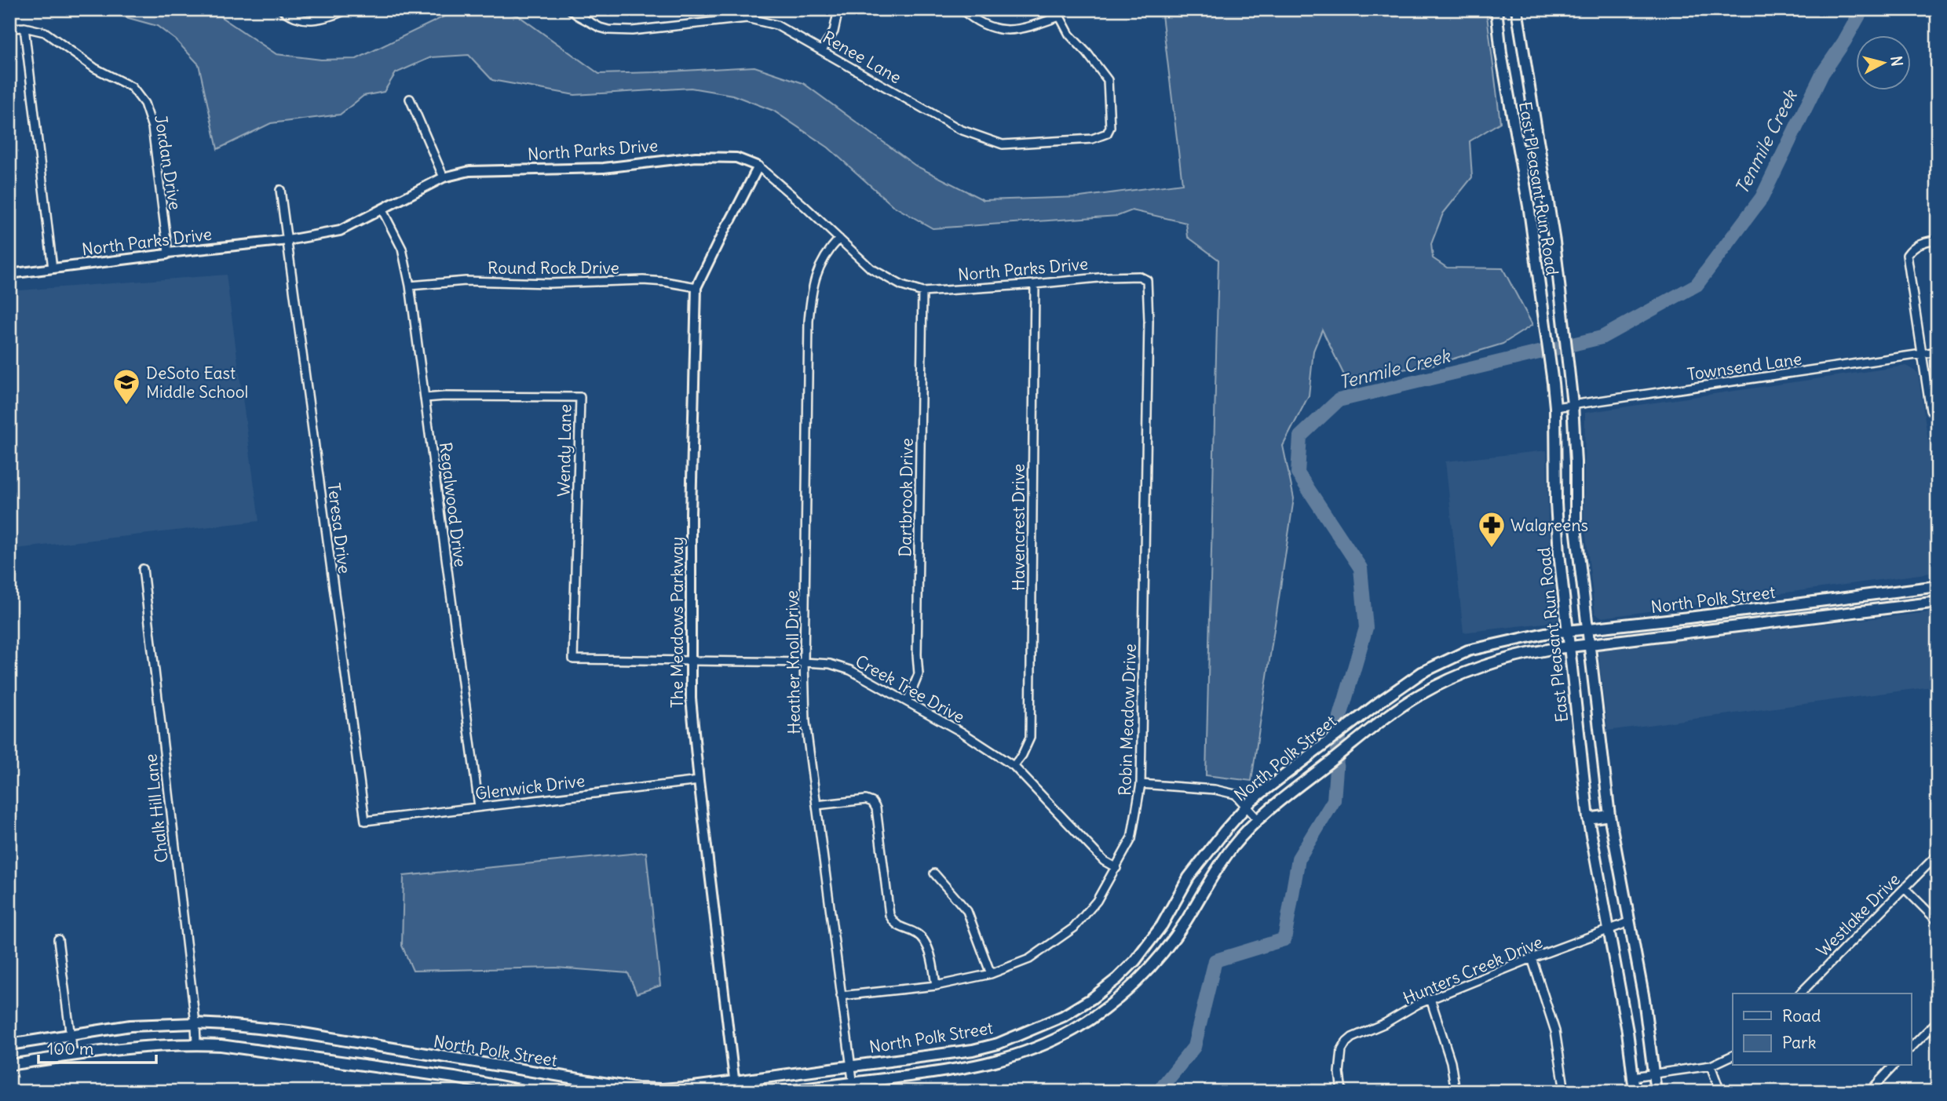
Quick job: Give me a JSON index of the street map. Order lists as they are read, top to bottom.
{
  "streets": {
    "main road": ["East Pleasant Run Road", "North Polk Street"],
    "street": [
      "Renee Lane",
      "North Parks Drive",
      "Jordan Drive",
      "Round Rock Drive",
      "Townsend Lane",
      "Wendy Lane",
      "Dartbrook Drive",
      "Regalwood Drive",
      "Havencrest Drive",
      "Teresa Drive",
      "The Meadows Parkway",
      "Heather Knoll Drive",
      "Creek Tree Drive",
      "Robin Meadow Drive",
      "Glenwick Drive",
      "Chalk Hill Lane",
      "Westlake Drive",
      "Hunters Creek Drive"
    ]
  },
  "crossings": [
    ["North Parks Drive", "Jordan Drive"],
    ["North Parks Drive", "Dartbrook Drive"],
    ["North Parks Drive", "Regalwood Drive"],
    ["North Parks Drive", "Havencrest Drive"],
    ["North Parks Drive", "Teresa Drive"],
    ["North Parks Drive", "The Meadows Parkway"],
    ["North Parks Drive", "Heather Knoll Drive"],
    ["North Parks Drive", "Robin Meadow Drive"],
    ["East Pleasant Run Road", "Townsend Lane"],
    ["East Pleasant Run Road", "North Polk Street"],
    ["East Pleasant Run Road", "Hunters Creek Drive"],
    ["Round Rock Drive", "Regalwood Drive"],
    ["Round Rock Drive", "The Meadows Parkway"],
    ["Wendy Lane", "Regalwood Drive"],
    ["Wendy Lane", "Creek Tree Drive"],
    ["Dartbrook Drive", "Creek Tree Drive"],
    ["Regalwood Drive", "Glenwick Drive"],
    ["Havencrest Drive", "Creek Tree Drive"],
    ["Teresa Drive", "Glenwick Drive"],
    ["North Polk Street", "The Meadows Parkway"],
    ["North Polk Street", "Heather Knoll Drive"],
    ["North Polk Street", "Chalk Hill Lane"],
    ["The Meadows Parkway", "Creek Tree Drive"],
    ["The Meadows Parkway", "Glenwick Drive"],
    ["Heather Knoll Drive", "Creek Tree Drive"],
    ["Heather Knoll Drive", "Robin Meadow Drive"],
    ["Creek Tree Drive", "Robin Meadow Drive"]
  ],
  "water": ["Tenmile Creek"],
  "places": {
    "school or university": ["DeSoto East Middle School"],
    "pharmacy": ["Walgreens"]
  },
  "legend": ["Road", "Park"],
  "scale_bar": "100 m",
  "north": "right"
}
